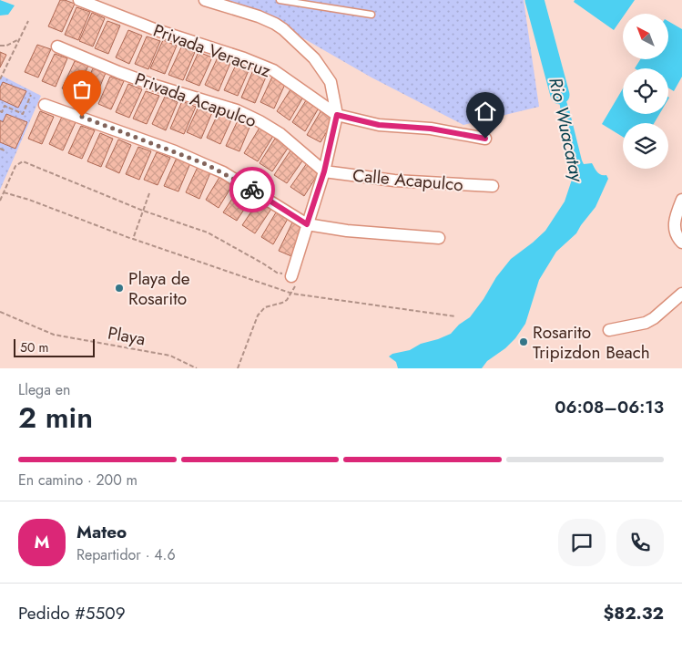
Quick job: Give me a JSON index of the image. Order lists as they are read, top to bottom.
{
  "streets": {
    "street": ["Privada Veracruz", "Privada Acapulco", "Calle Acapulco"],
    "path": ["Playa"]
  },
  "crossings": [
    ["Privada Acapulco", "Calle Acapulco"]
  ],
  "water": ["Rio Wuacatay"],
  "places": ["Playa de Rosarito", "Rosarito Tripizdon Beach"],
  "scale_bar": "50 m",
  "north": "top left",
  "page": {
    "scale": "50 m",
    "heading": ["2 min", "Llega en", "06:08–06:13"],
    "panel": [
      "Mateo",
      "Repartidor · 4.6",
      "Pedido #5509",
      "$82.32"
    ],
    "bar": "En camino · 200 m",
    "round": "M"
  }
}
